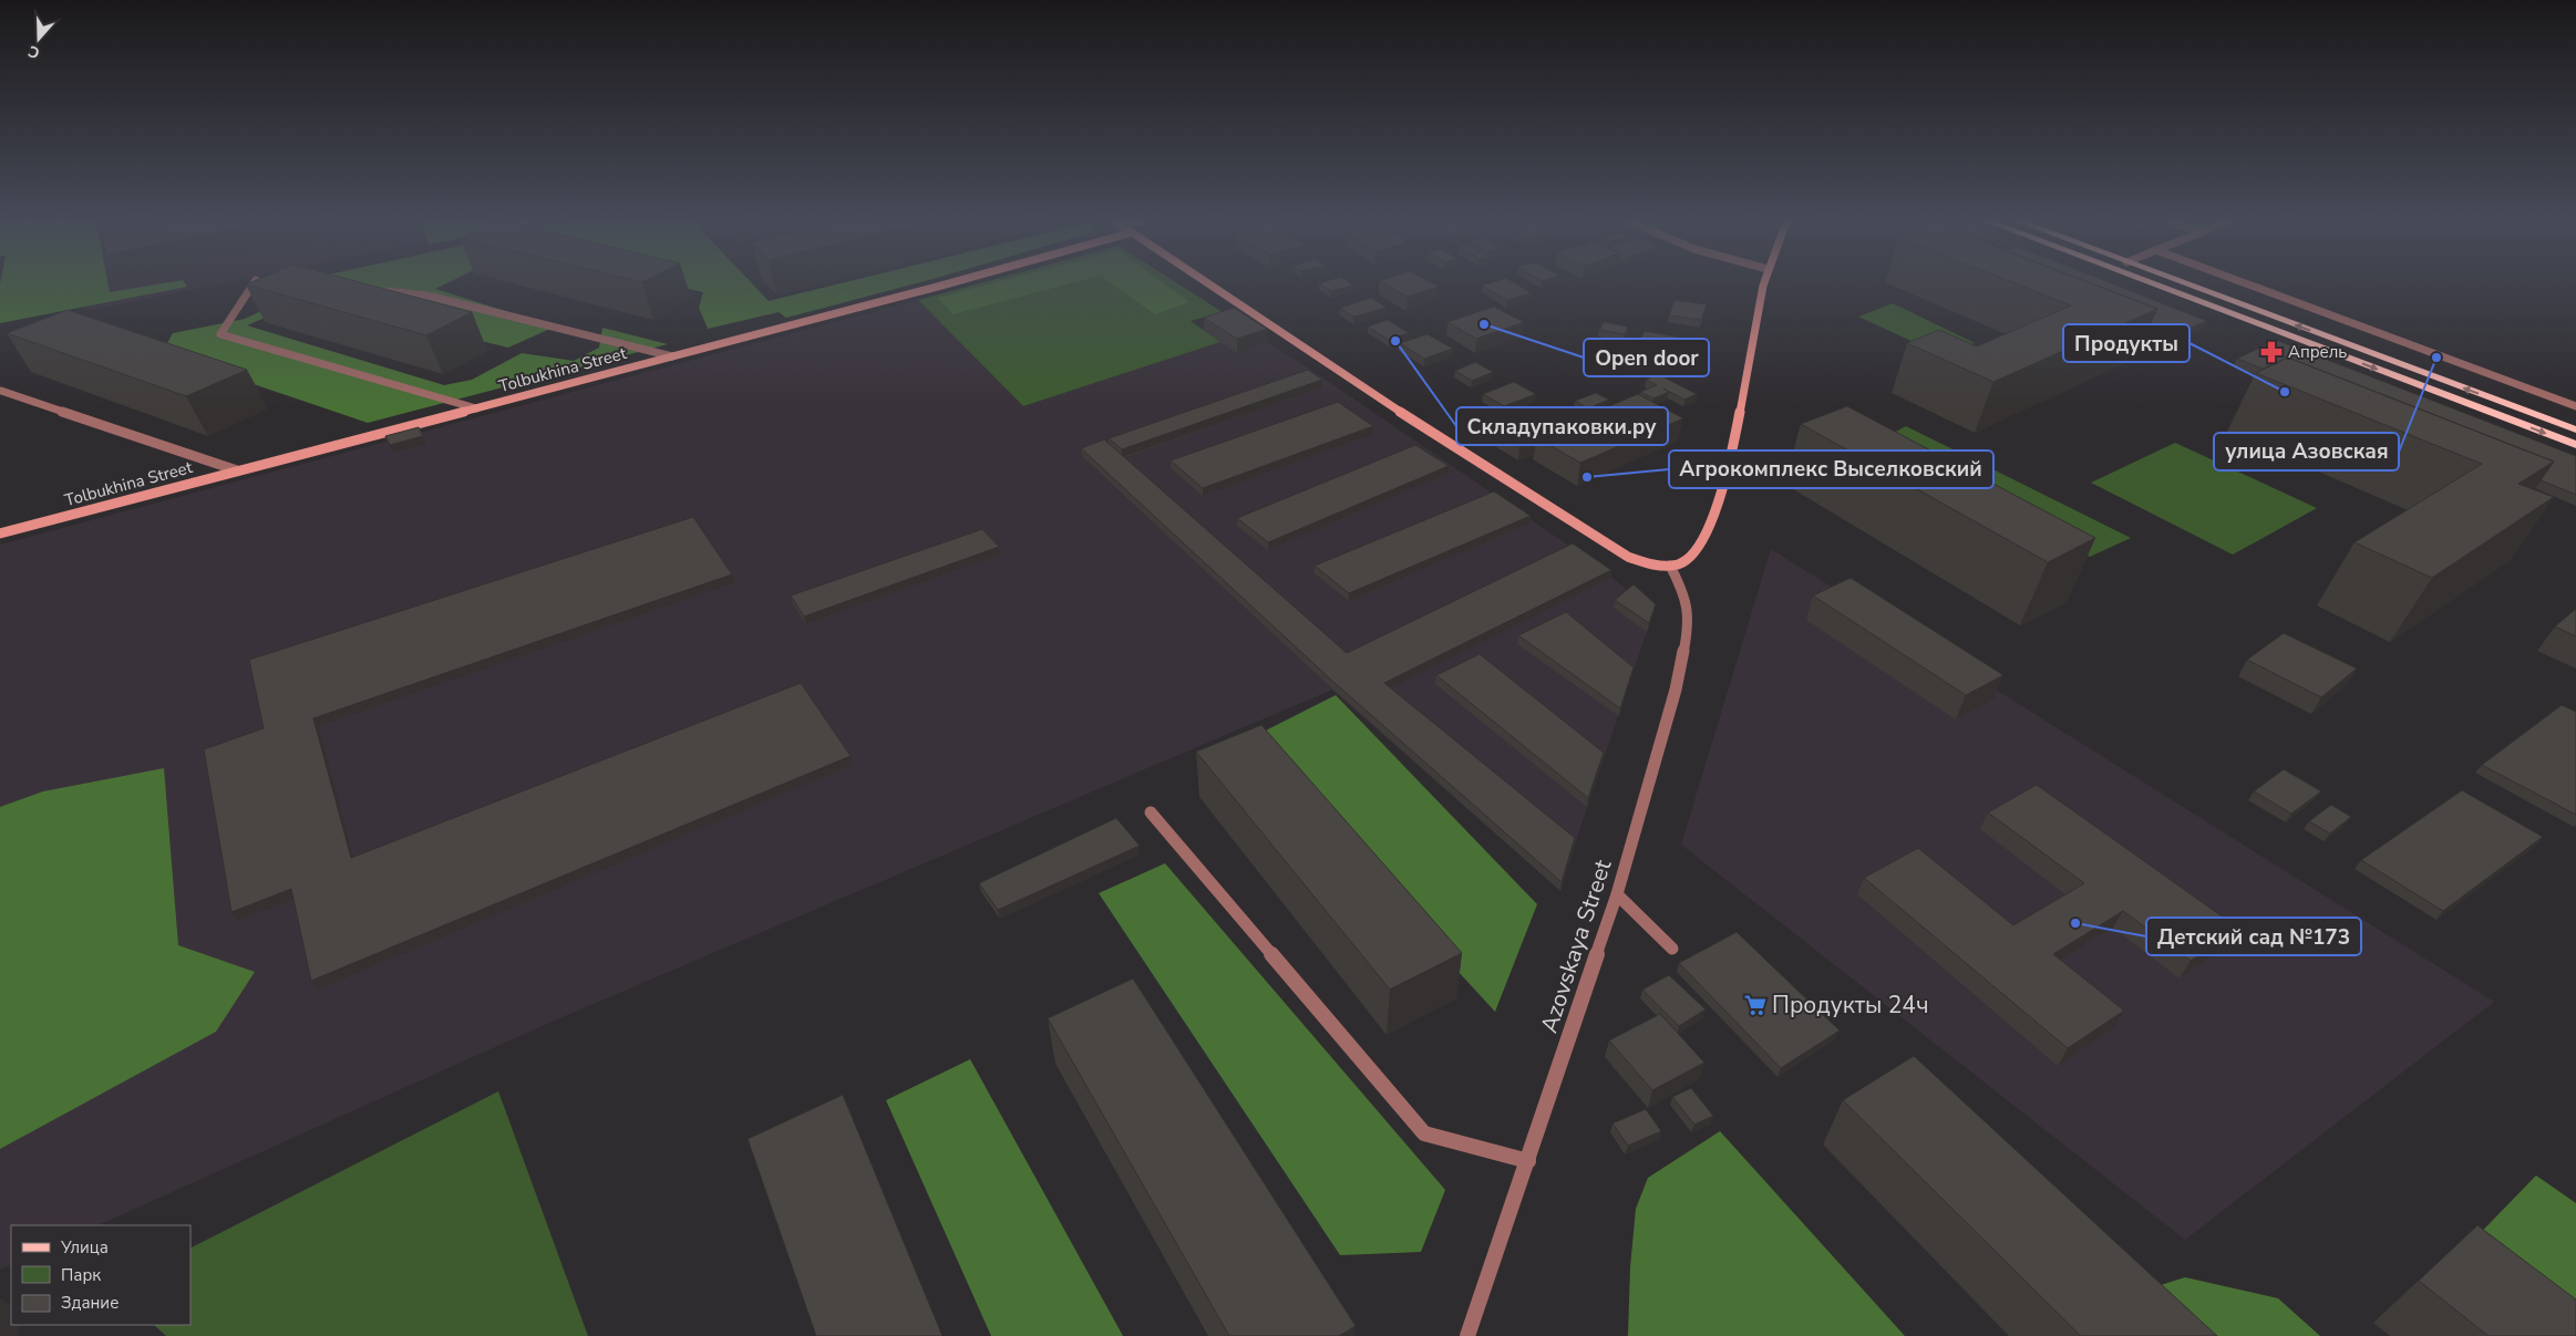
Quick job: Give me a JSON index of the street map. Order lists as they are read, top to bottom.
{
  "streets": {
    "street": ["Tolbukhina Street", "Azovskaya Street"]
  },
  "places": {
    "other": [
      "Open door",
      "Складупаковки.ру",
      "улица Азовская",
      "Продукты",
      "Агрокомплекс Выселковский",
      "Детский cад №173"
    ],
    "pharmacy": ["Апрель"],
    "supermarket": ["Продукты 24ч"]
  },
  "legend": ["Улица", "Парк", "Здание"],
  "north": "bottom"
}
